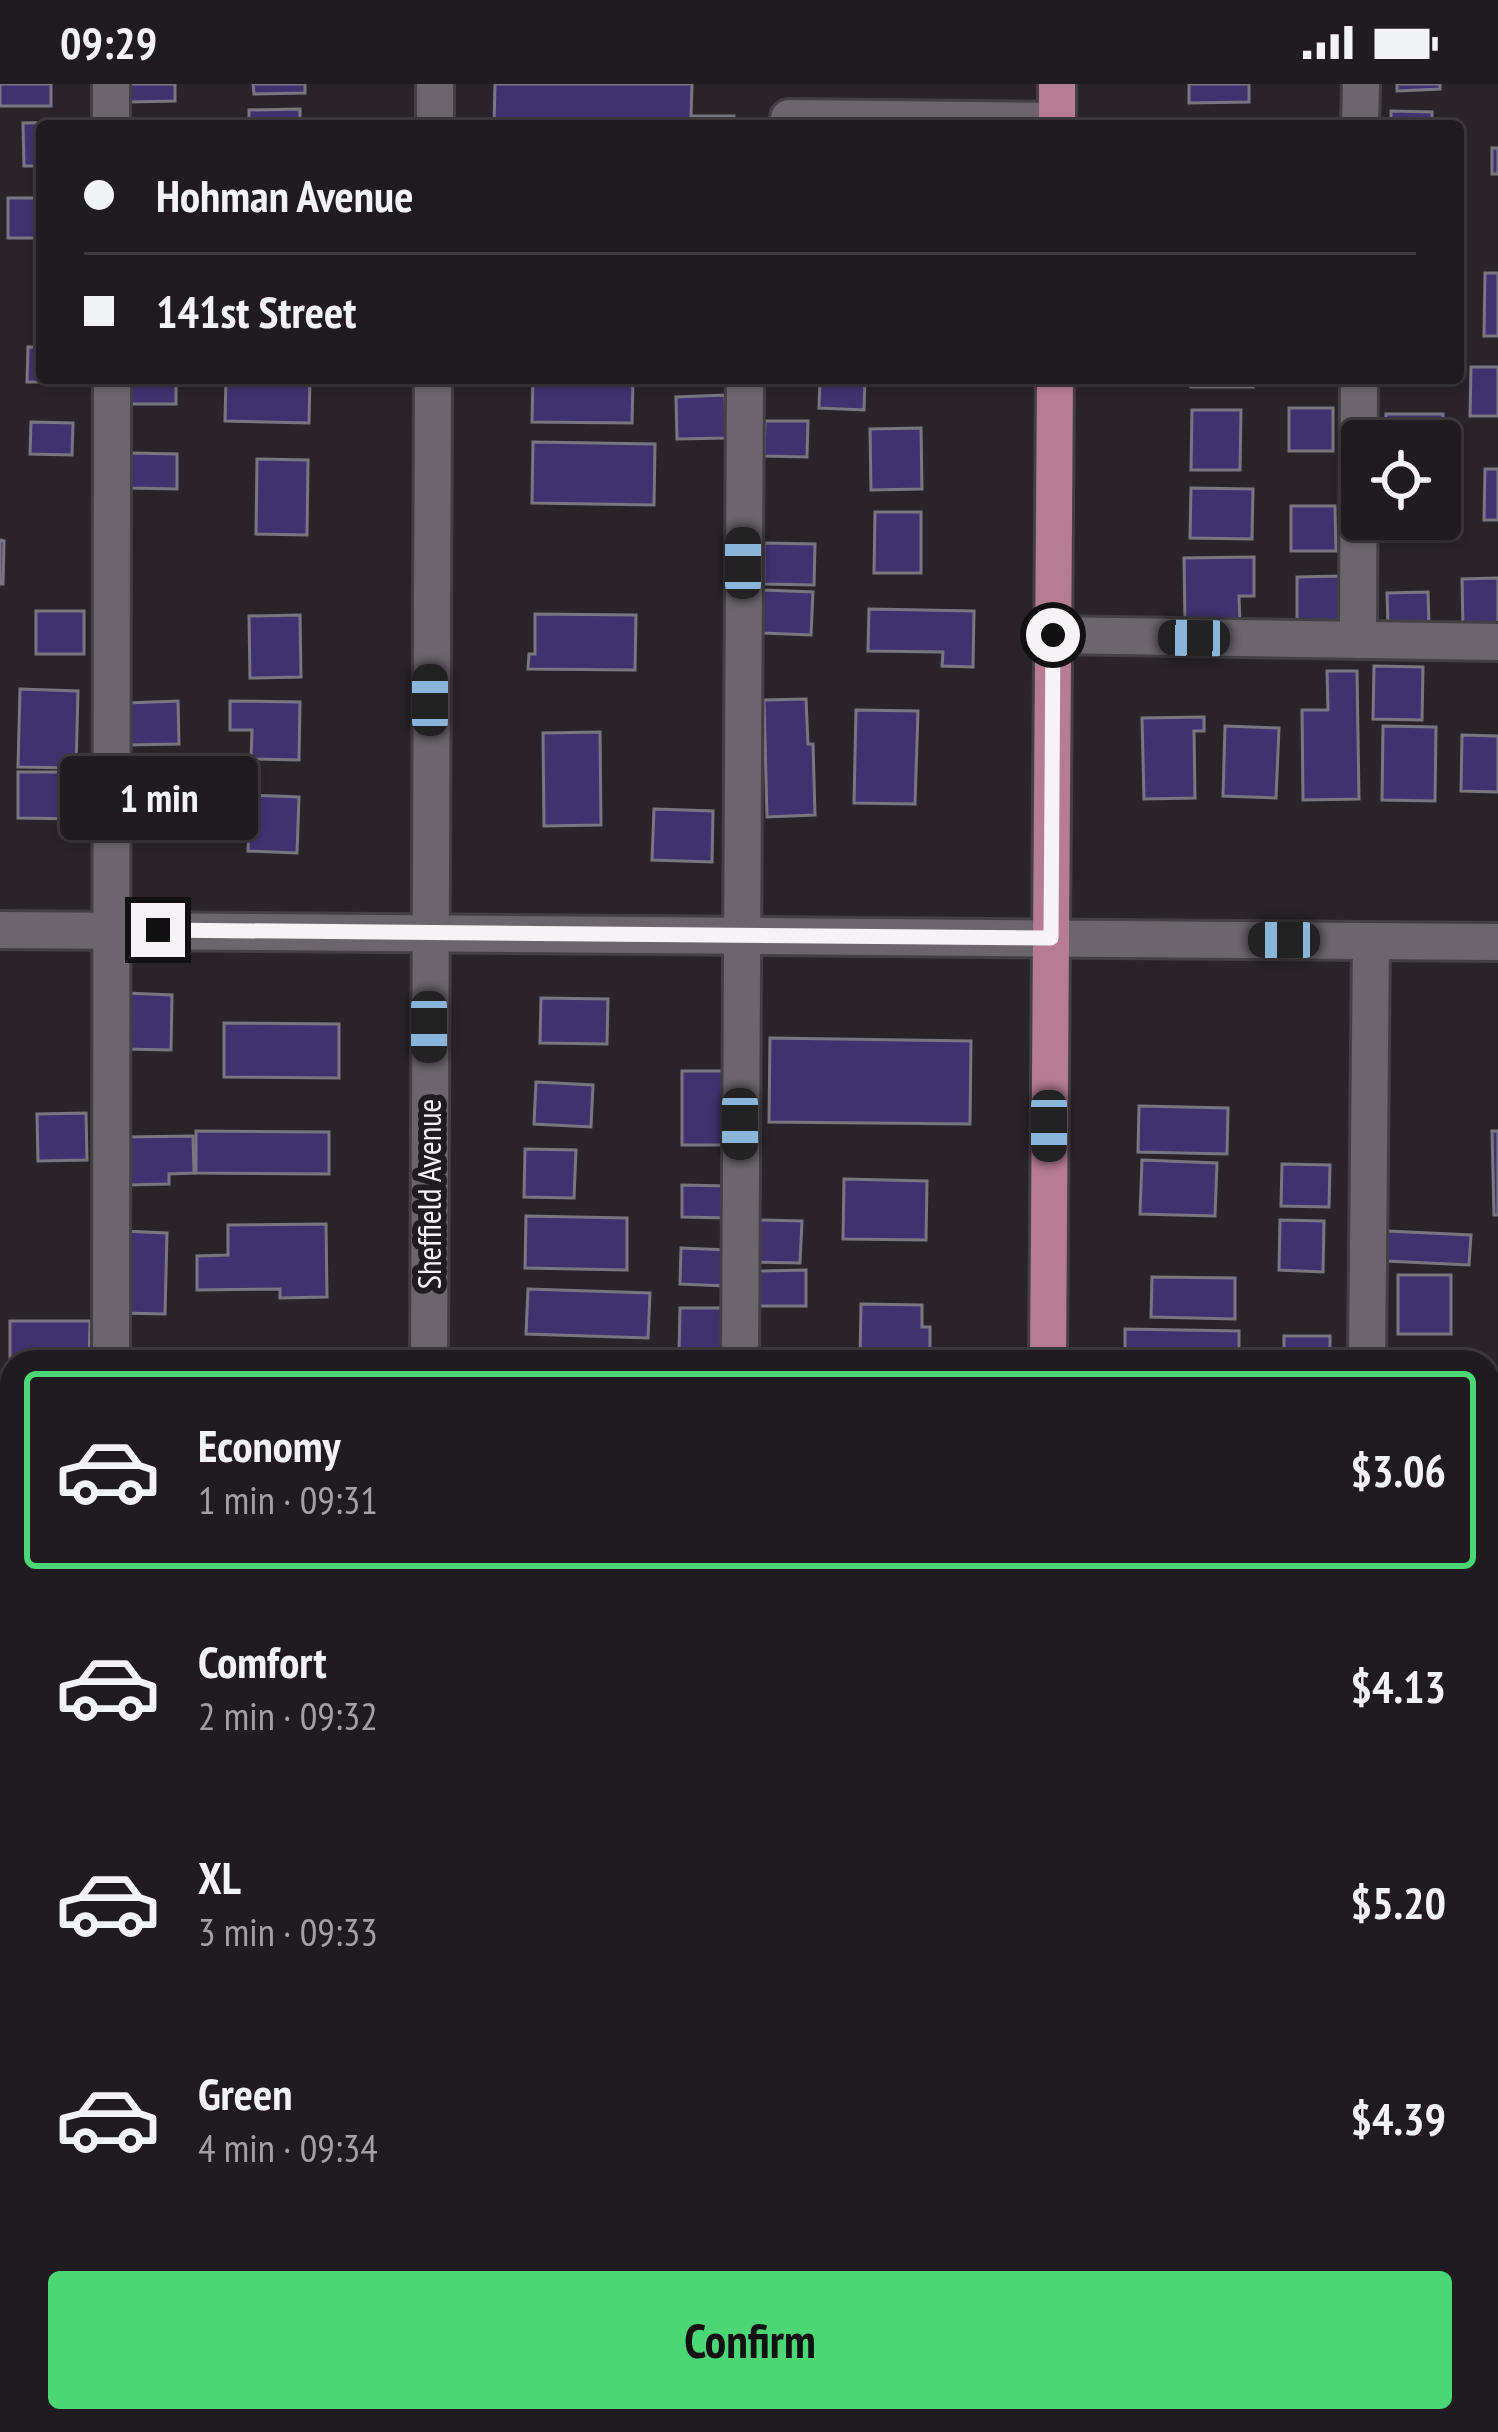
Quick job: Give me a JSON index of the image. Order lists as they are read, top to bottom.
{
  "streets": {
    "street": ["Sheffield Avenue"]
  },
  "page": {
    "status": "09:29",
    "banner": ["Hohman Avenue", "141st Street"],
    "bubble": "1 min",
    "list": [
      {
        "name": "Economy",
        "note": "1 min · 09:31",
        "value": "$3.06"
      },
      {
        "name": "Comfort",
        "note": "2 min · 09:32",
        "value": "$4.13"
      },
      {
        "name": "XL",
        "note": "3 min · 09:33",
        "value": "$5.20"
      },
      {
        "name": "Green",
        "note": "4 min · 09:34",
        "value": "$4.39"
      }
    ],
    "buttons": "Confirm"
  }
}
